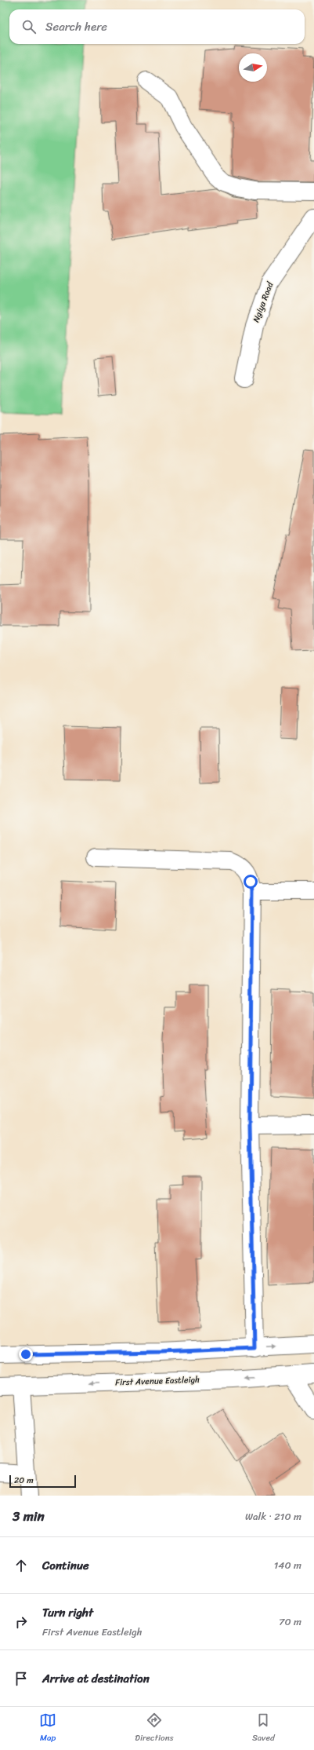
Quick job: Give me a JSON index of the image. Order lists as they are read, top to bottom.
{
  "streets": {
    "street": ["Ngiya Road", "First Avenue Eastleigh"]
  },
  "scale_bar": "20 m",
  "north": "right",
  "page": {
    "search": "Search here",
    "scale": "20 m",
    "heading": ["3 min", "Walk · 210 m"],
    "list": [
      ["Continue", "140 m"],
      ["Turn right", "First Avenue Eastleigh", "70 m"],
      "Arrive at destination"
    ],
    "nav": ["Map", "Directions", "Saved"]
  }
}
